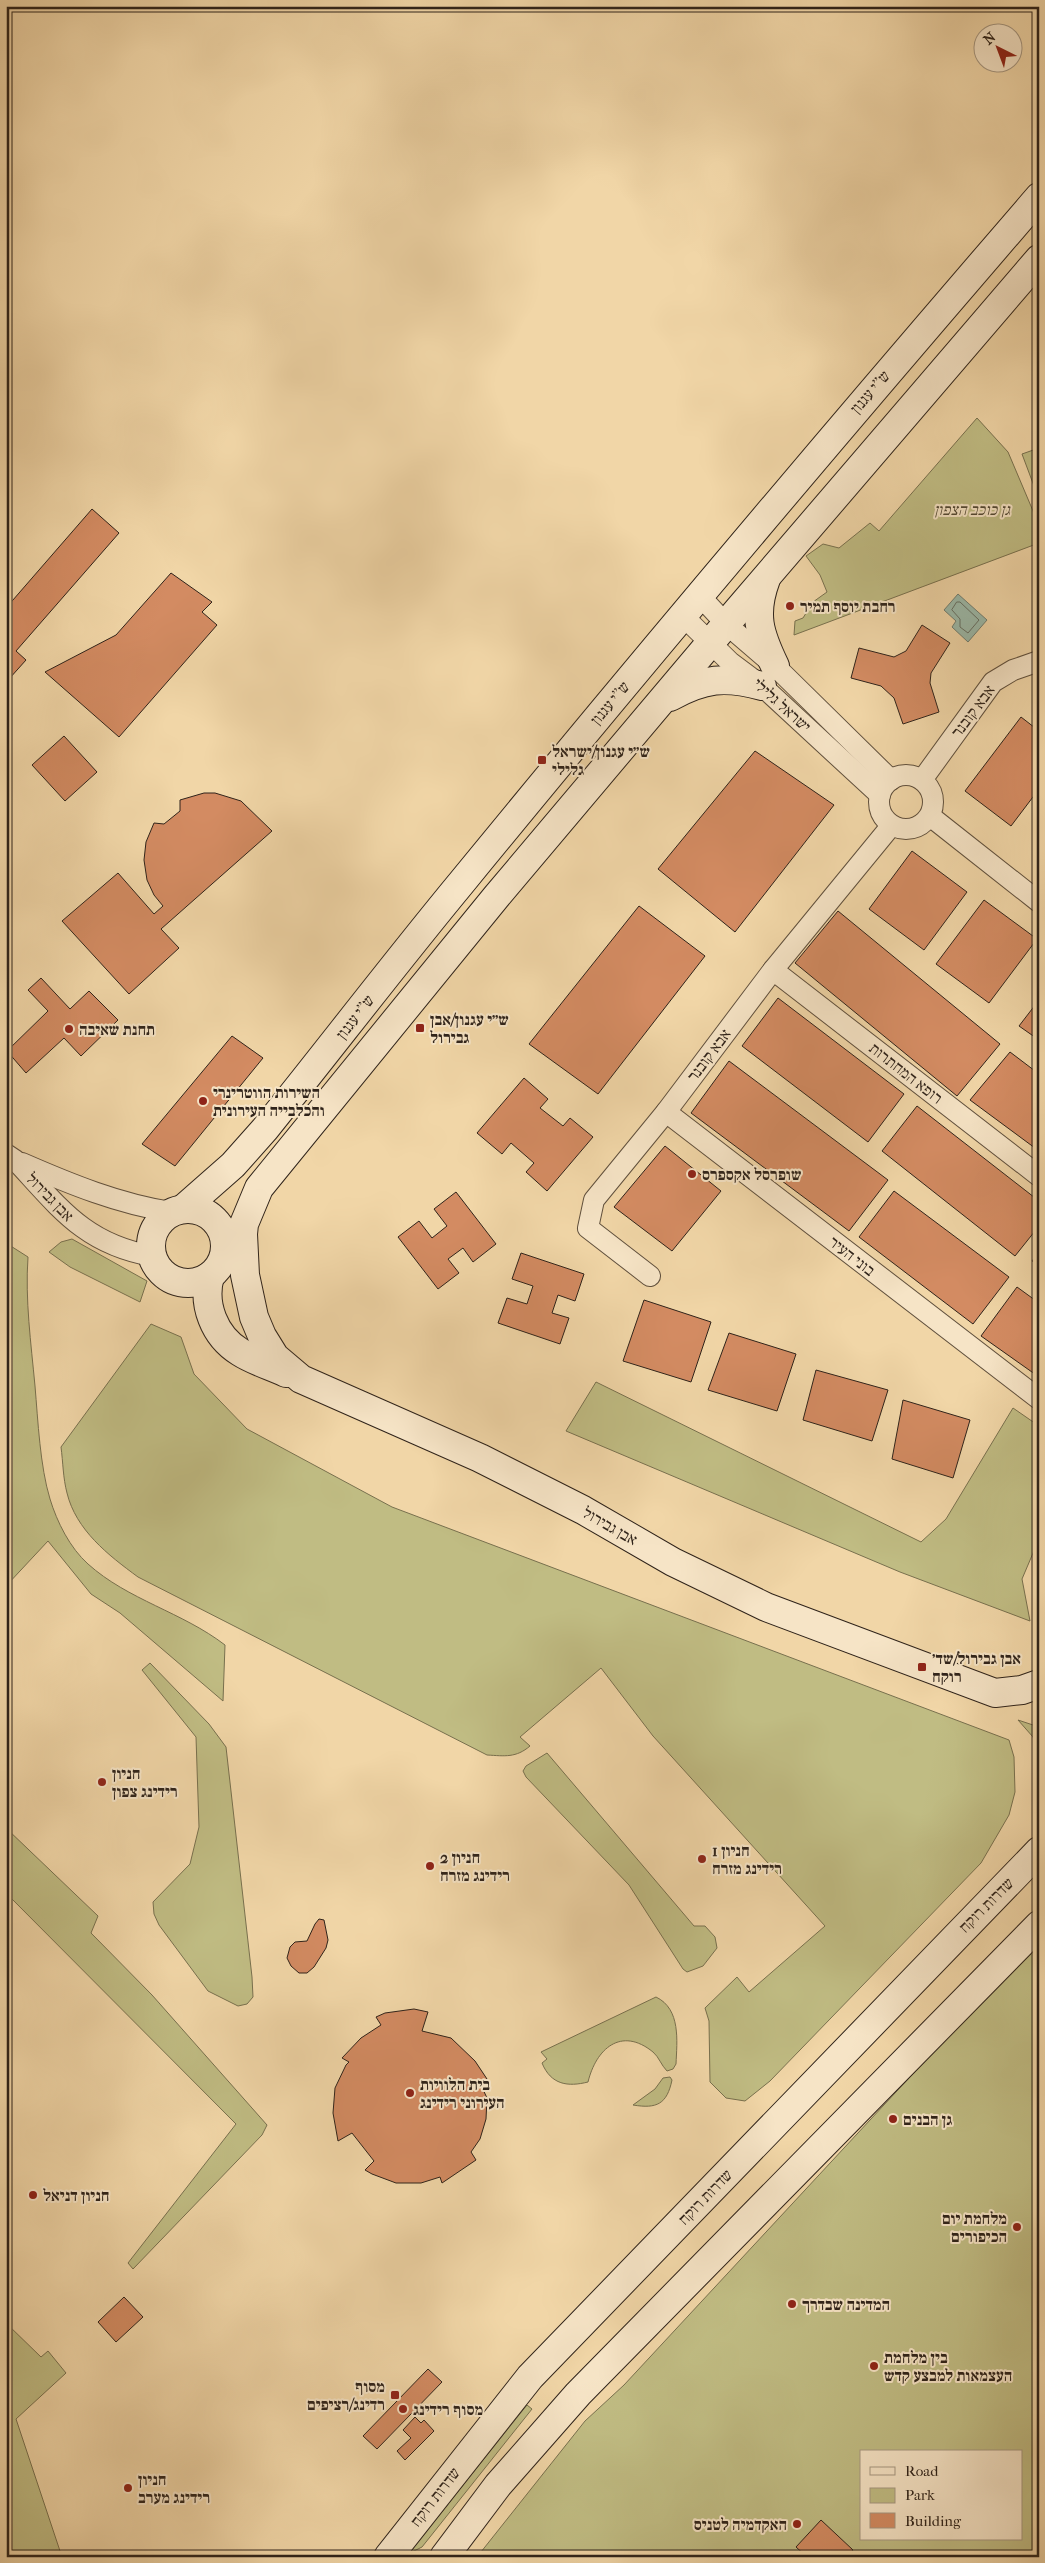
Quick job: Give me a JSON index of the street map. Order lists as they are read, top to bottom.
{
  "streets": {
    "main road": ["ש''י עגנון", "אבן גבירול", "שדרות רוקח"],
    "street": [
      "ישראל גלילי",
      "אבא קובנר",
      "רופא המחתרות",
      "בוני העיר"
    ]
  },
  "crossings": [
    ["ש''י עגנון", "ישראל גלילי"],
    ["ש''י עגנון", "אבן גבירול"],
    ["ישראל גלילי", "אבא קובנר"],
    ["אבא קובנר", "רופא המחתרות"],
    ["אבא קובנר", "בוני העיר"]
  ],
  "parks": ["גן כוכב הצפון"],
  "places": {
    "other": [
      "רחבת יוסף תמיר",
      "תחנת שאיבה",
      "השירות הווטרינרי והכלבייה העירונית",
      "שופרסל אקספרס",
      "חניון רידינג צפון",
      "1 חניון רידינג מזרח",
      "2 חניון רידינג מזרח",
      "בית הלוויות העירוני רידינג",
      "גן הבנים",
      "חניון דניאל",
      "מלחמת יום הכיפורים",
      "המדינה שבדרך",
      "בין מלחמת העצמאות למבצע קדש",
      "מסוף רידינג",
      "חניון רידינג מערב",
      "האקדמיה לטניס"
    ],
    "transit": [
      "ש״י עגנון/ישראל גלילי",
      "ש״י עגנון/אבן גבירול",
      "אבן גבירול/שד׳ רוקח",
      "מסוף רדינג/רציפים"
    ]
  },
  "legend": ["Road", "Park", "Building"],
  "north": "top left"
}
